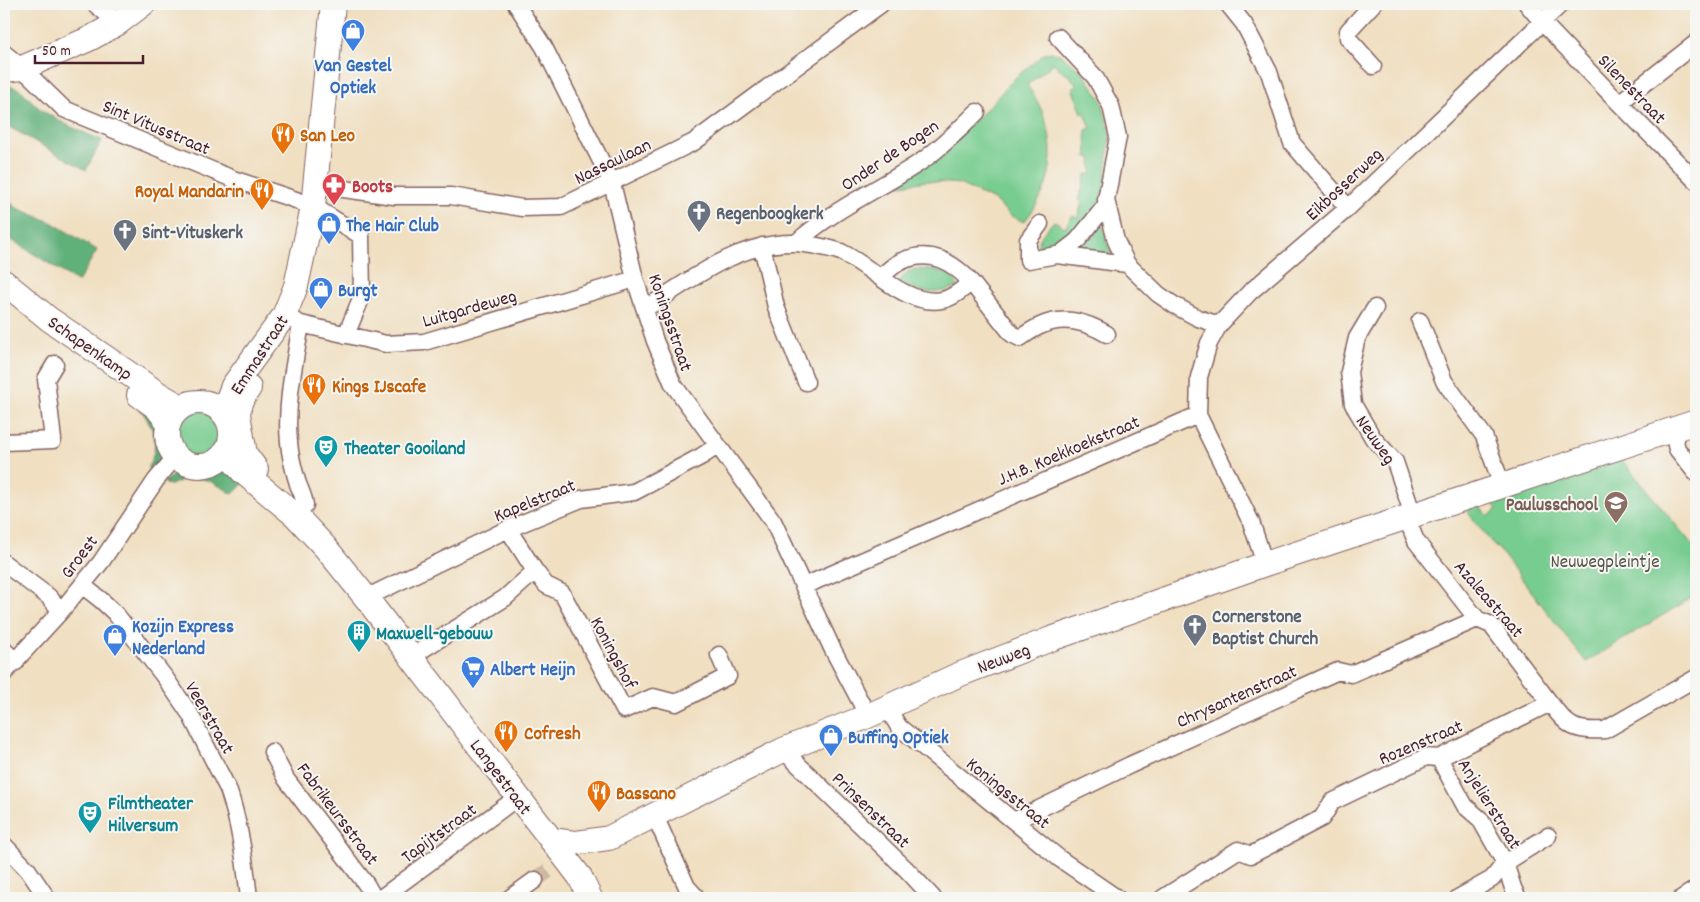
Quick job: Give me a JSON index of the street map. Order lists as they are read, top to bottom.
{
  "streets": {
    "main road": [
      "Schapenkamp",
      "Emmastraat",
      "Neuweg",
      "Langestraat"
    ],
    "street": [
      "Silenestraat",
      "Sint Vitusstraat",
      "Onder de Bogen",
      "Nassaulaan",
      "Eikbosserweg",
      "Luitgardeweg",
      "Koningsstraat",
      "J.H.B. Koekkoekstraat",
      "Kapelstraat",
      "Groest",
      "Azaleastraat",
      "Koningshof",
      "Chrysantenstraat",
      "Veerstraat",
      "Rozenstraat",
      "Anjelierstraat",
      "Prinsenstraat",
      "Fabrikeursstraat",
      "Tapijtstraat"
    ]
  },
  "crossings": [
    ["Silenestraat", "Eikbosserweg"],
    ["Sint Vitusstraat", "Nassaulaan"],
    ["Sint Vitusstraat", "Emmastraat"],
    ["Nassaulaan", "Koningsstraat"],
    ["Nassaulaan", "Emmastraat"],
    ["Eikbosserweg", "J.H.B. Koekkoekstraat"],
    ["Luitgardeweg", "Koningsstraat"],
    ["Luitgardeweg", "Emmastraat"],
    ["Koningsstraat", "Neuweg"],
    ["Koningsstraat", "J.H.B. Koekkoekstraat"],
    ["Koningsstraat", "Kapelstraat"],
    ["Koningsstraat", "Chrysantenstraat"],
    ["Schapenkamp", "Emmastraat"],
    ["Schapenkamp", "Groest"],
    ["Schapenkamp", "Langestraat"],
    ["Emmastraat", "Groest"],
    ["Emmastraat", "Langestraat"],
    ["Neuweg", "Azaleastraat"],
    ["Neuweg", "Langestraat"],
    ["Neuweg", "Prinsenstraat"],
    ["Kapelstraat", "Koningshof"],
    ["Kapelstraat", "Langestraat"],
    ["Groest", "Veerstraat"],
    ["Groest", "Langestraat"],
    ["Azaleastraat", "Chrysantenstraat"],
    ["Azaleastraat", "Rozenstraat"],
    ["Rozenstraat", "Anjelierstraat"],
    ["Langestraat", "Tapijtstraat"]
  ],
  "parks": ["Neuwegpleintje"],
  "places": {
    "shop": [
      "Van Gestel Optiek",
      "The Hair Club",
      "Burgt",
      "Kozijn Express Nederland",
      "Buffing Optiek"
    ],
    "restaurant": [
      "San Leo",
      "Royal Mandarin",
      "Kings IJscafe",
      "Cofresh",
      "Bassano"
    ],
    "pharmacy": ["Boots"],
    "church": ["Regenboogkerk", "Sint-Vituskerk", "Cornerstone Baptist Church"],
    "theatre": ["Theater Gooiland", "Filmtheater Hilversum"],
    "school or university": ["Paulusschool"],
    "building": ["Maxwell-gebouw"],
    "supermarket": ["Albert Heijn"]
  },
  "scale_bar": "50 m"
}
